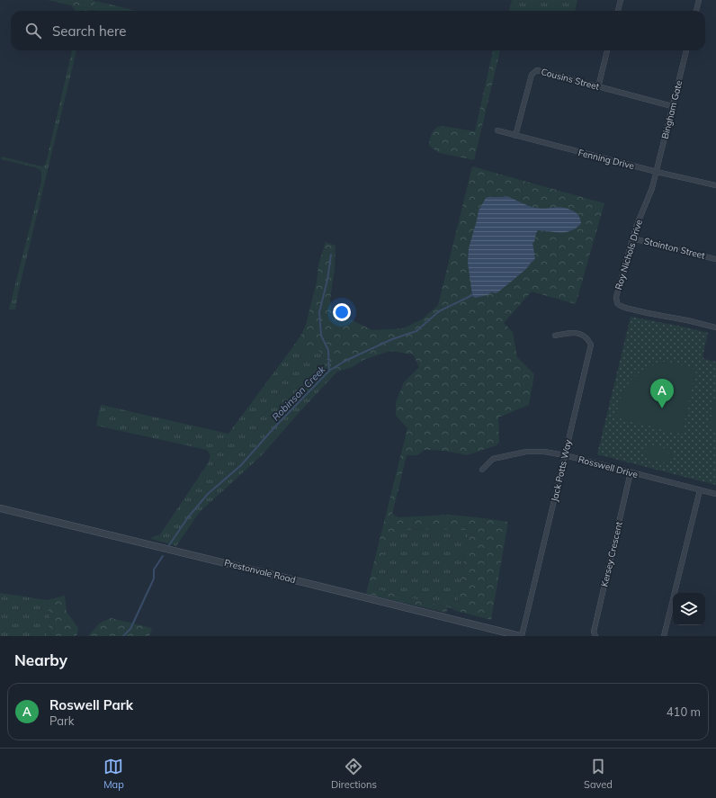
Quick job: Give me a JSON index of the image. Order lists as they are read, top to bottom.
{
  "streets": {
    "street": [
      "Cousins Street",
      "Bingham Gate",
      "Fenning Drive",
      "Stainton Street",
      "Roy Nichols Drive",
      "Rosswell Drive",
      "Jack Potts Way",
      "Kersey Crescent",
      "Prestonvale Road"
    ]
  },
  "crossings": [
    ["Cousins Street", "Bingham Gate"],
    ["Cousins Street", "Fenning Drive"],
    ["Bingham Gate", "Fenning Drive"],
    ["Bingham Gate", "Roy Nichols Drive"],
    ["Fenning Drive", "Roy Nichols Drive"],
    ["Stainton Street", "Roy Nichols Drive"],
    ["Rosswell Drive", "Jack Potts Way"],
    ["Rosswell Drive", "Kersey Crescent"],
    ["Jack Potts Way", "Prestonvale Road"]
  ],
  "water": ["Robinson Creek"],
  "page": {
    "search": "Search here",
    "pins": "A",
    "heading": "Nearby",
    "list": [
      {
        "mark": "A",
        "name": "Roswell Park",
        "note": "Park",
        "value": "410 m"
      }
    ],
    "nav": ["Map", "Directions", "Saved"]
  }
}
